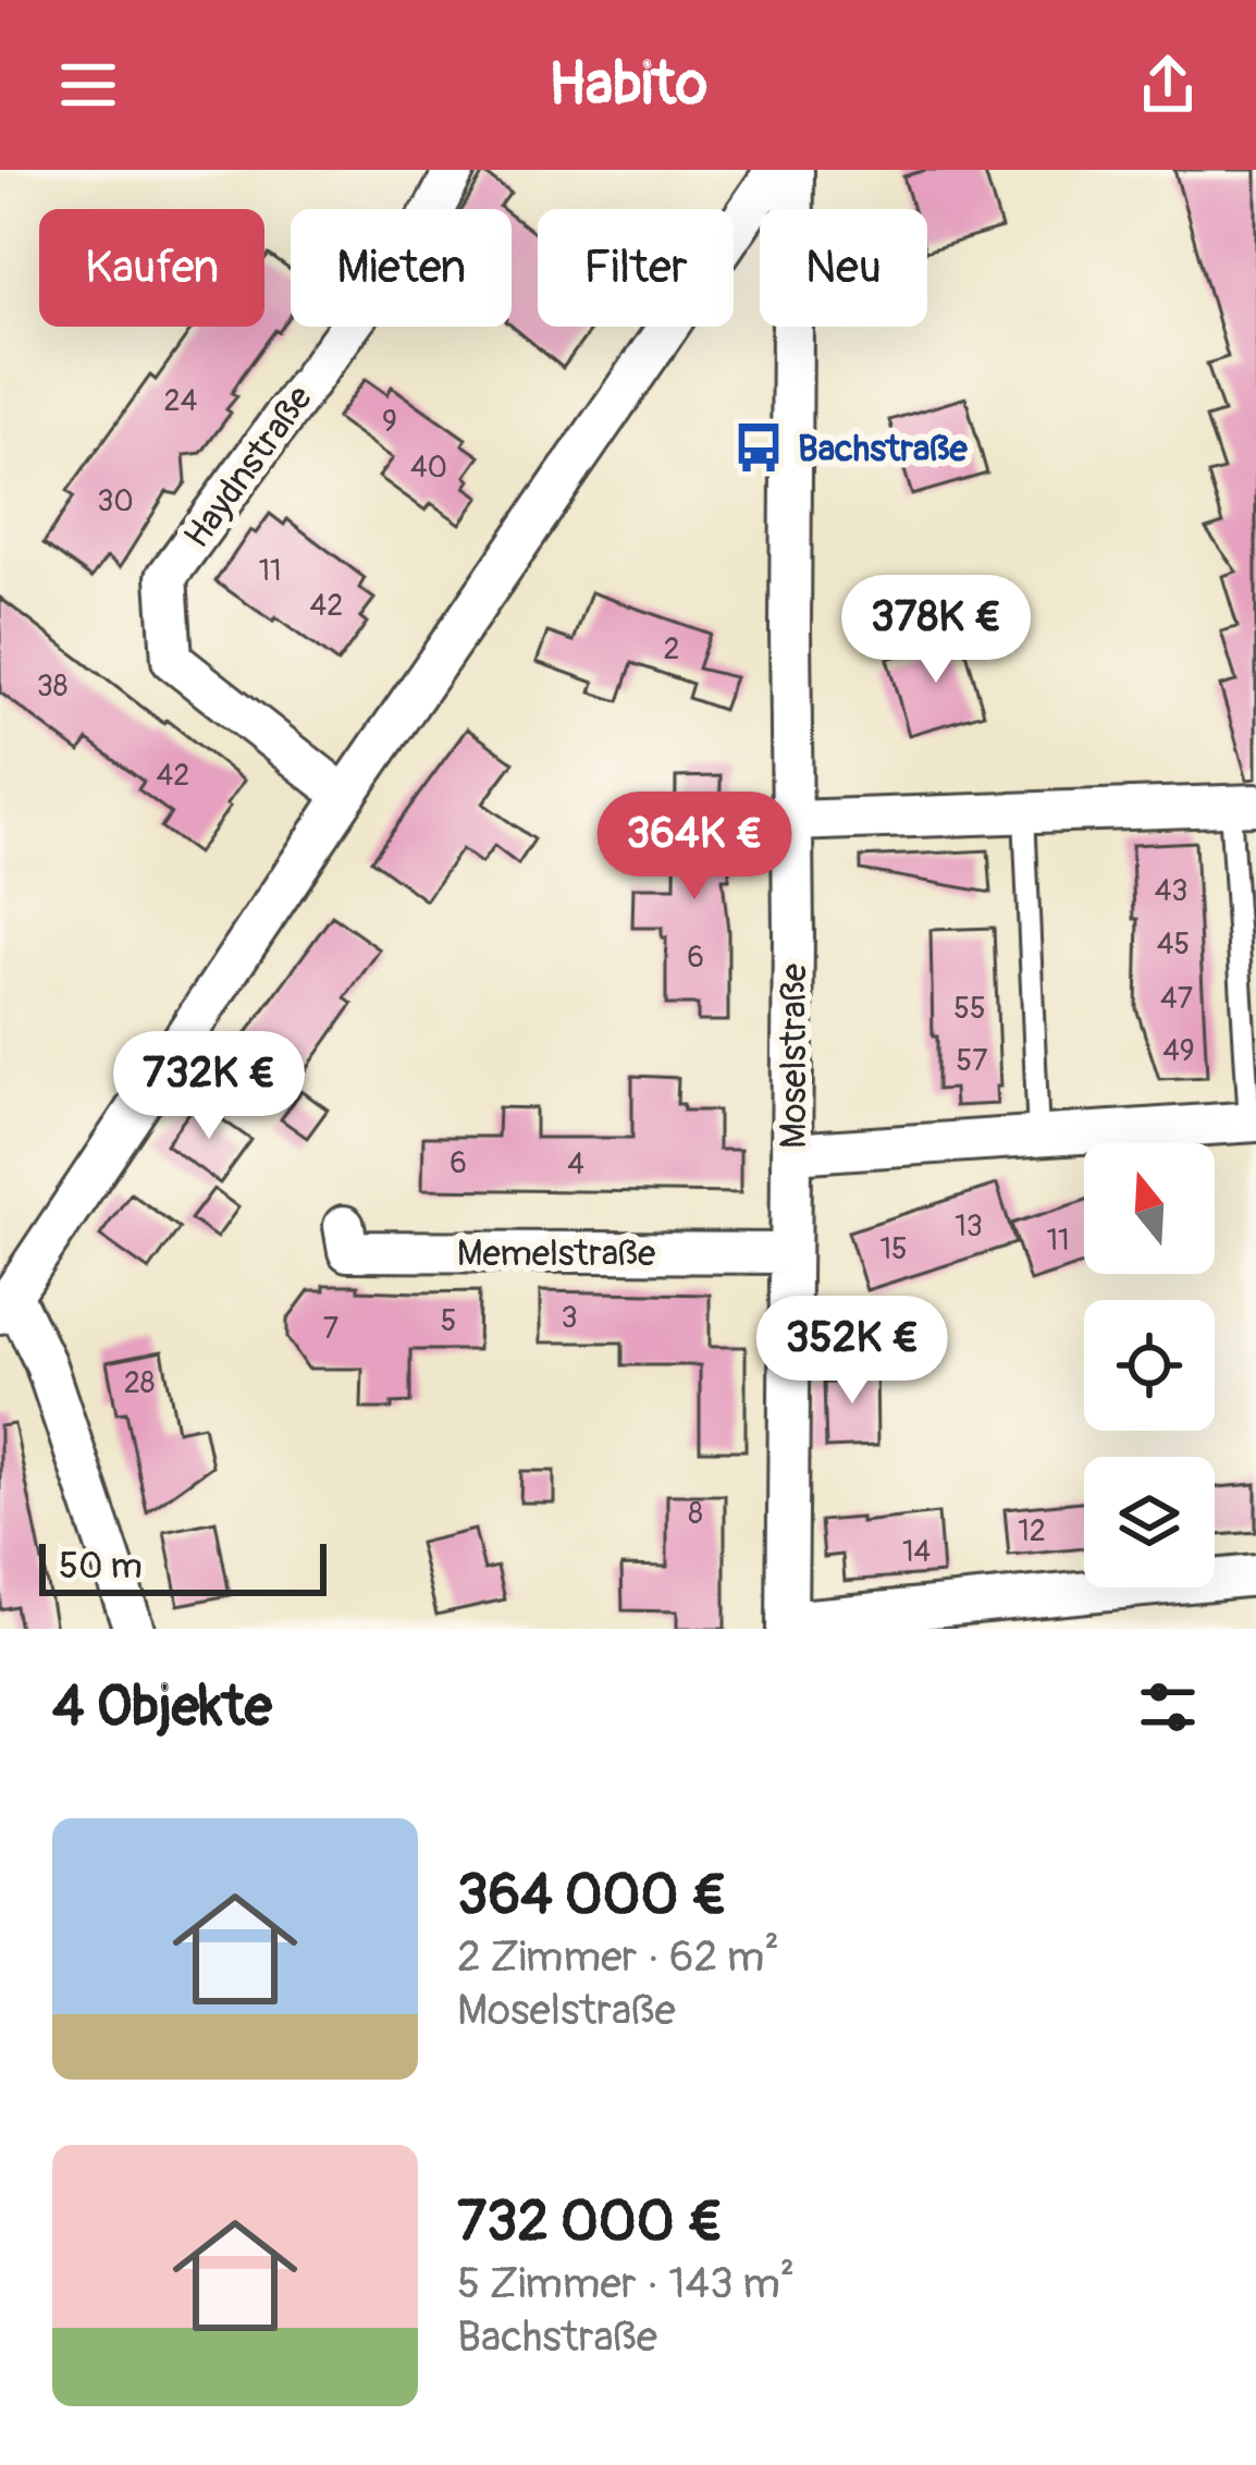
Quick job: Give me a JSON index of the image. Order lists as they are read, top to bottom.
{
  "streets": {
    "street": ["Haydnstraße", "Moselstraße", "Memelstraße"]
  },
  "crossings": [
    ["Moselstraße", "Memelstraße"]
  ],
  "places": {
    "bus stop": ["Bachstraße"]
  },
  "house_numbers": [
    "24",
    "9",
    "40",
    "30",
    "11",
    "42",
    "2",
    "38",
    "42",
    "43",
    "45",
    "6",
    "47",
    "55",
    "49",
    "57",
    "6",
    "4",
    "13",
    "11",
    "15",
    "3",
    "5",
    "7",
    "28",
    "8",
    "12",
    "14"
  ],
  "scale_bar": "50 m",
  "north": "top",
  "page": {
    "header": "Habito",
    "chip": [
      "Kaufen",
      "Mieten",
      "Filter",
      "Neu"
    ],
    "price": [
      "378K €",
      "364K €",
      "732K €",
      "352K €"
    ],
    "scale": "50 m",
    "heading": "4 Objekte",
    "list": [
      {
        "name": "364 000 €",
        "note": "2 Zimmer · 62 m² · Moselstraße"
      },
      {
        "name": "732 000 €",
        "note": "5 Zimmer · 143 m² · Bachstraße"
      }
    ]
  }
}
